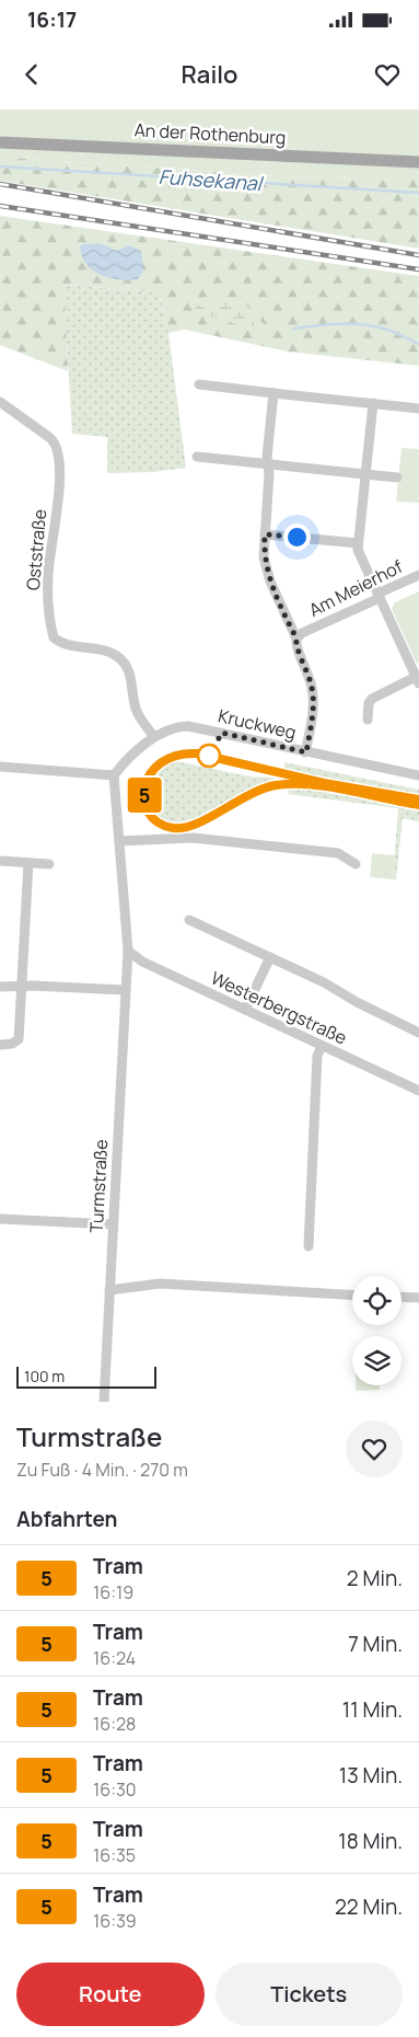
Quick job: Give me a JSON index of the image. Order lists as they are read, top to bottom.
{
  "streets": {
    "main road": ["An der Rothenburg"],
    "street": [
      "Oststraße",
      "Am Meierhof",
      "Kruckweg",
      "Westerbergstraße",
      "Turmstraße"
    ]
  },
  "crossings": [
    ["Oststraße", "Kruckweg"],
    ["Am Meierhof", "Kruckweg"],
    ["Kruckweg", "Turmstraße"],
    ["Westerbergstraße", "Turmstraße"]
  ],
  "water": ["Fuhsekanal"],
  "lines": ["tram line 5"],
  "scale_bar": "100 m",
  "page": {
    "status": "16:17",
    "header": "Railo",
    "on_map": "5",
    "scale": "100 m",
    "heading": [
      ["Turmstraße", "Zu Fuß · 4 Min. · 270 m"],
      "Abfahrten"
    ],
    "list": [
      {
        "mark": "5",
        "name": "Tram",
        "note": "16:19",
        "value": "2 Min."
      },
      {
        "mark": "5",
        "name": "Tram",
        "note": "16:24",
        "value": "7 Min."
      },
      {
        "mark": "5",
        "name": "Tram",
        "note": "16:28",
        "value": "11 Min."
      },
      {
        "mark": "5",
        "name": "Tram",
        "note": "16:30",
        "value": "13 Min."
      },
      {
        "mark": "5",
        "name": "Tram",
        "note": "16:35",
        "value": "18 Min."
      },
      {
        "mark": "5",
        "name": "Tram",
        "note": "16:39",
        "value": "22 Min."
      }
    ],
    "buttons": ["Route", "Tickets"]
  }
}
